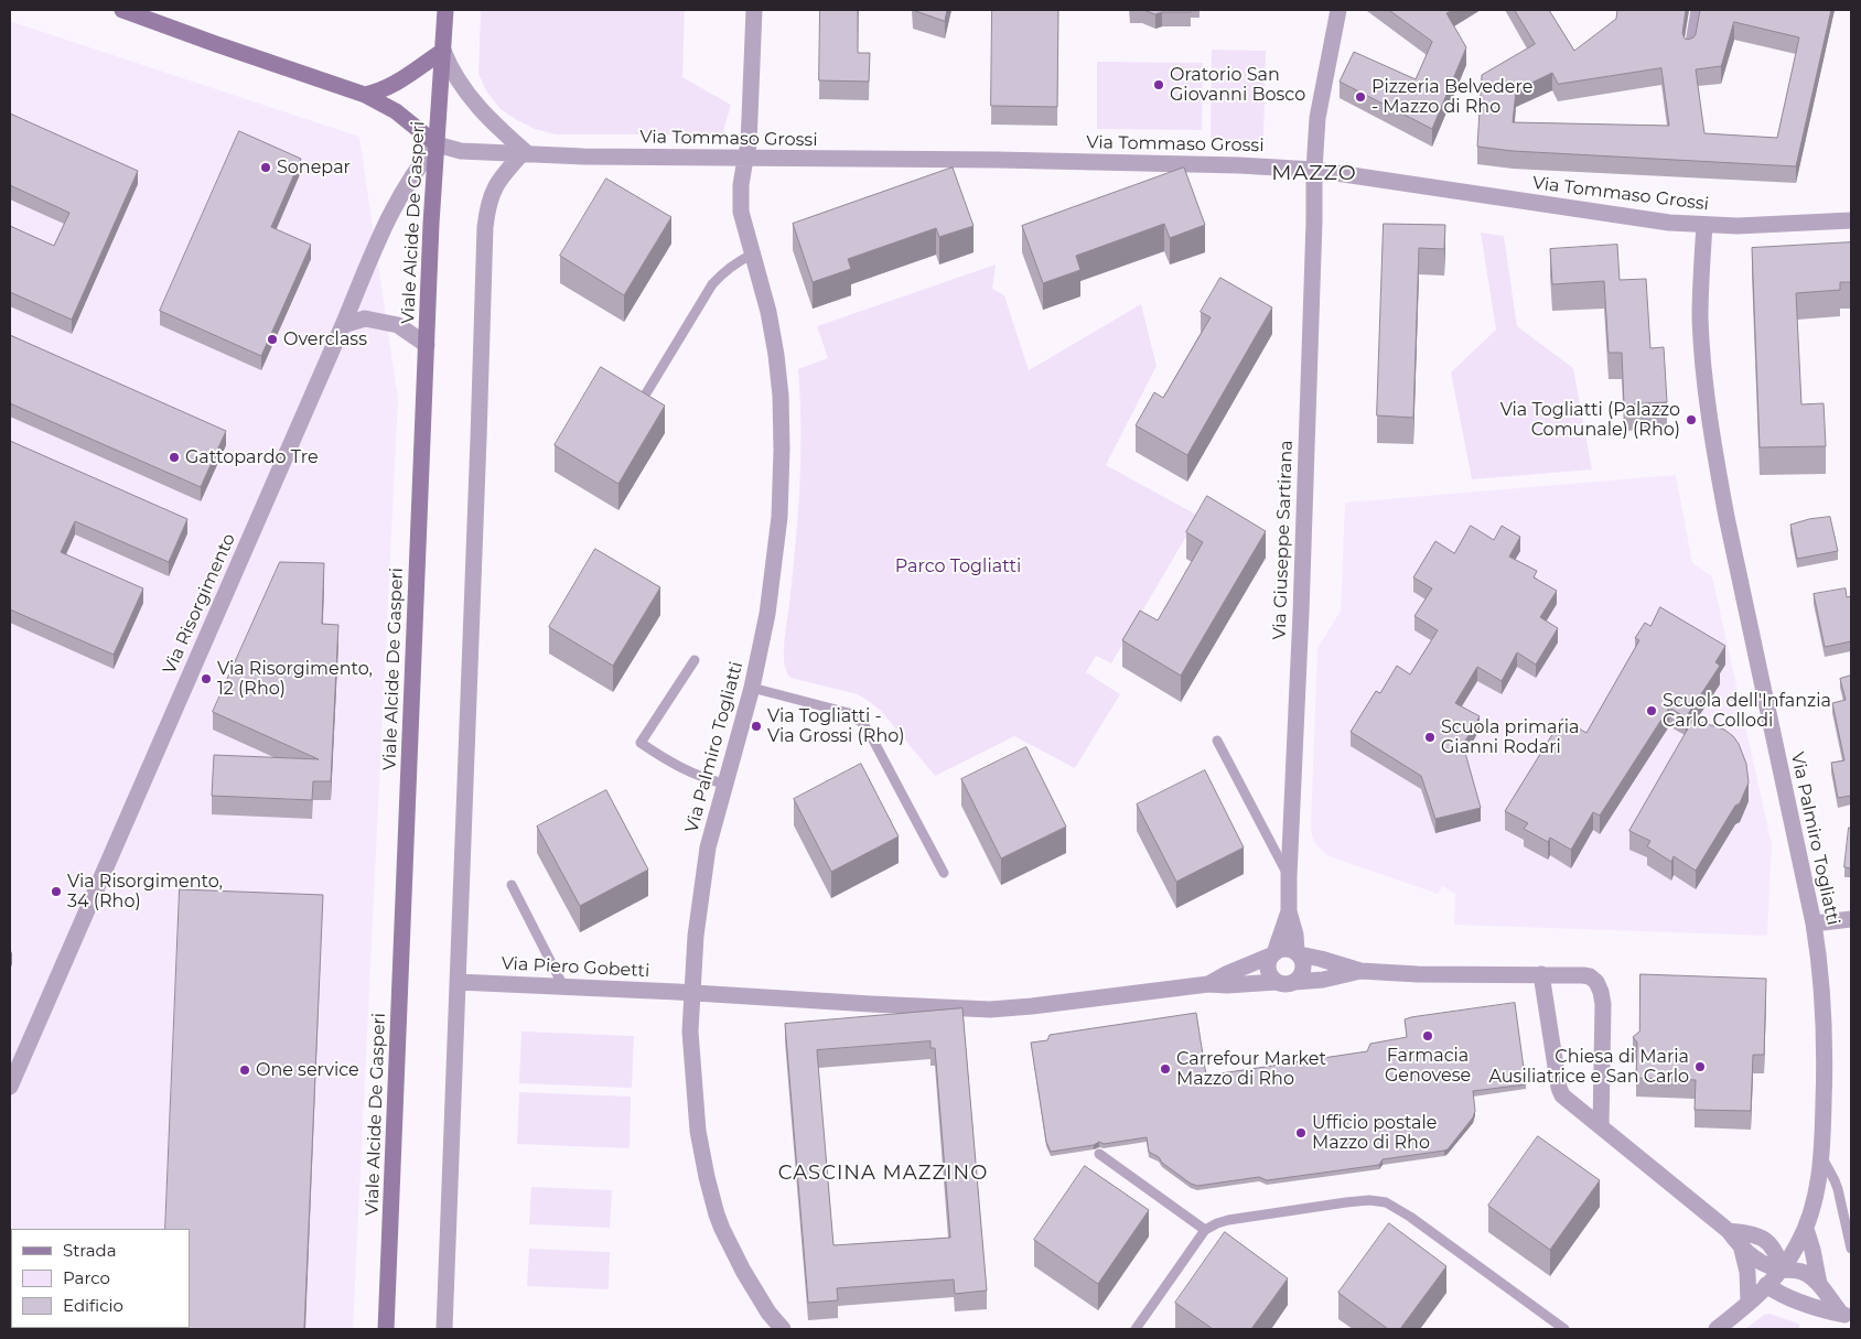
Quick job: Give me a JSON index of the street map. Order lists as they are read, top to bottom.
{
  "streets": {
    "street": [
      "Via Tommaso Grossi",
      "Viale Alcide De Gasperi",
      "Via Giuseppe Sartirana",
      "Via Risorgimento",
      "Via Palmiro Togliatti",
      "Via Piero Gobetti"
    ]
  },
  "crossings": [
    ["Via Tommaso Grossi", "Viale Alcide De Gasperi"],
    ["Via Tommaso Grossi", "Via Giuseppe Sartirana"],
    ["Via Tommaso Grossi", "Via Risorgimento"],
    ["Via Tommaso Grossi", "Via Palmiro Togliatti"],
    ["Viale Alcide De Gasperi", "Via Risorgimento"],
    ["Via Palmiro Togliatti", "Via Piero Gobetti"]
  ],
  "districts": ["MAZZO", "CASCINA MAZZINO"],
  "parks": ["Parco Togliatti"],
  "places": [
    "Oratorio San Giovanni Bosco",
    "Pizzeria Belvedere - Mazzo di Rho",
    "Sonepar",
    "Overclass",
    "Via Togliatti (Palazzo Comunale) (Rho)",
    "Gattopardo Tre",
    "Via Risorgimento, 12 (Rho)",
    "Scuola dell'Infanzia Carlo Collodi",
    "Via Togliatti - Via Grossi (Rho)",
    "Scuola primaria Gianni Rodari",
    "Via Risorgimento, 34 (Rho)",
    "Farmacia Genovese",
    "Chiesa di Maria Ausiliatrice e San Carlo",
    "Carrefour Market Mazzo di Rho",
    "One service",
    "Ufficio postale Mazzo di Rho"
  ],
  "legend": ["Strada", "Parco", "Edificio"]
}
